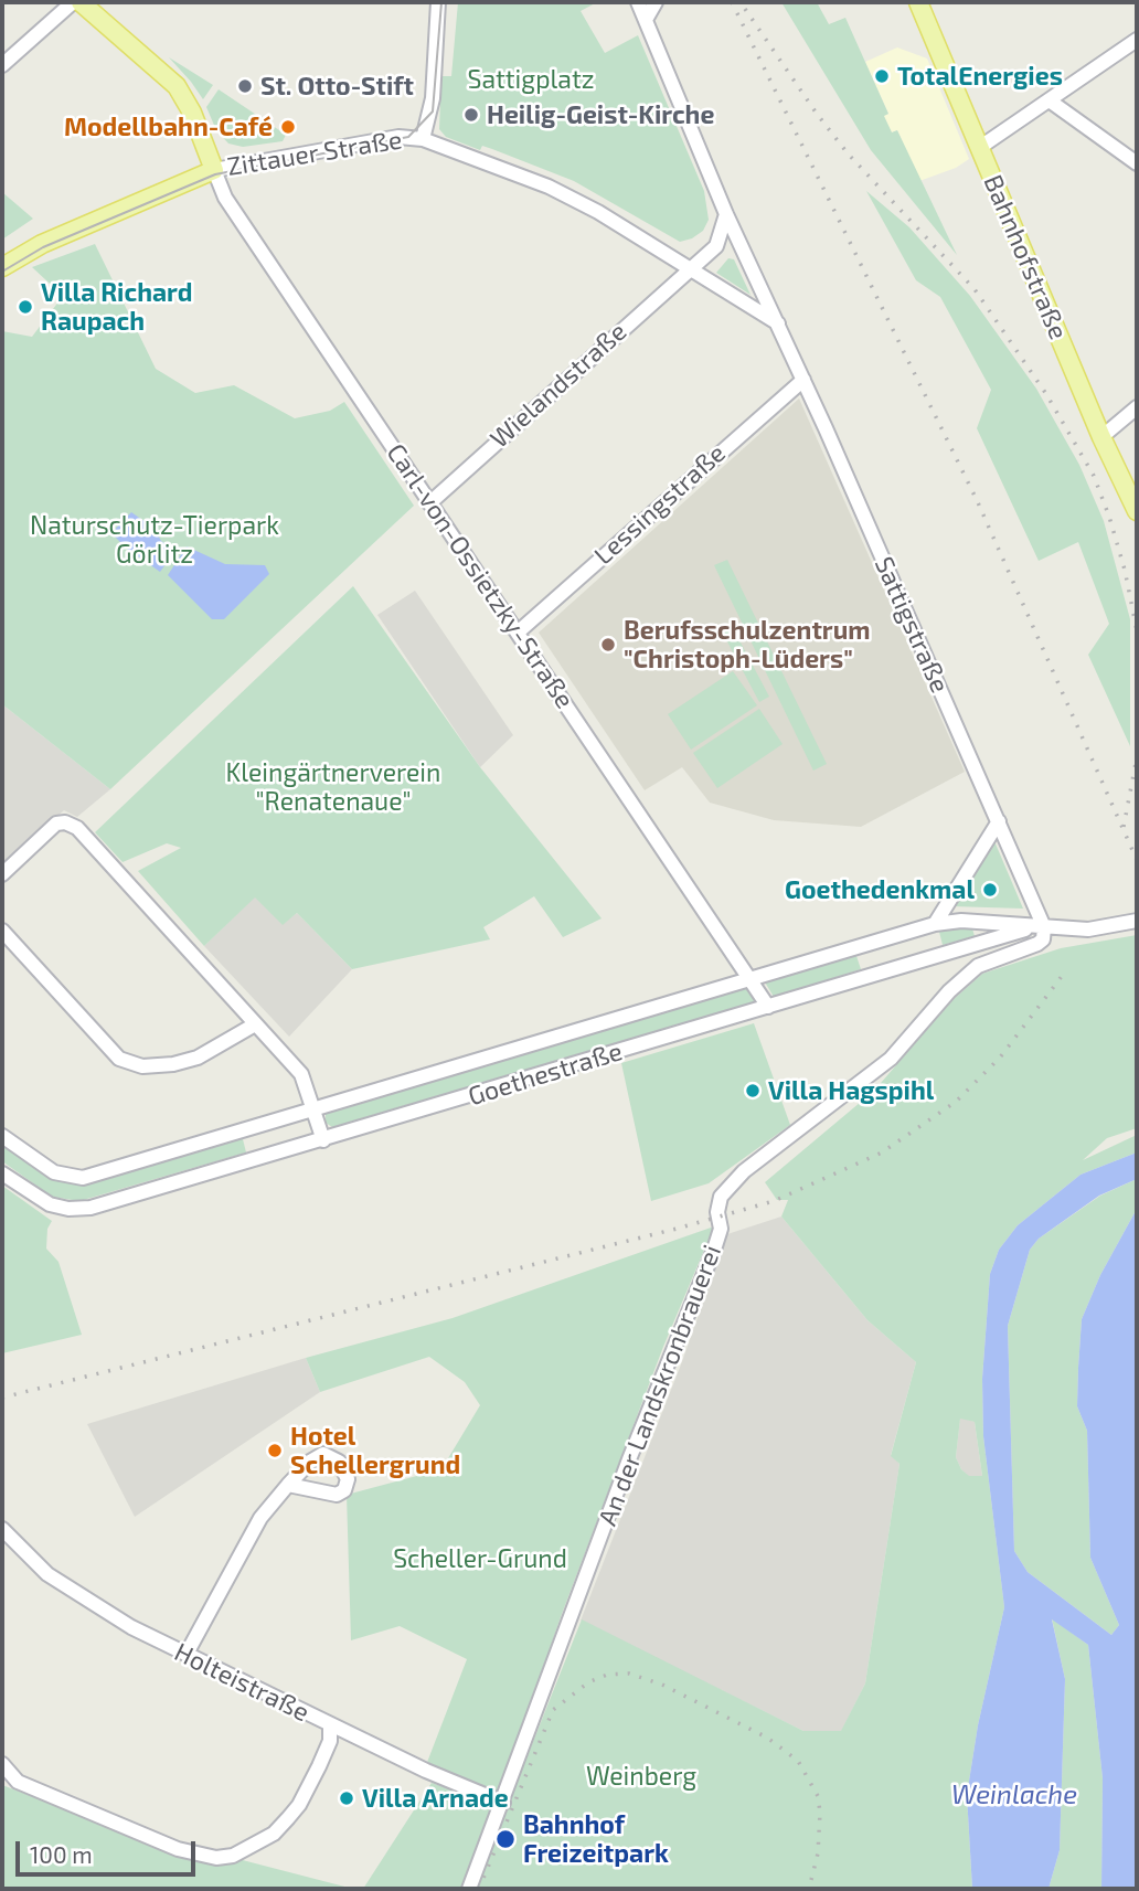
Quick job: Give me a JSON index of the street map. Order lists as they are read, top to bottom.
{
  "streets": {
    "main road": ["Zittauer Straße", "Bahnhofstraße"],
    "street": [
      "Wielandstraße",
      "Lessingstraße",
      "Carl-von-Ossietzky-Straße",
      "Sattigstraße",
      "Goethestraße",
      "An der Landskronbrauerei",
      "Holteistraße"
    ]
  },
  "crossings": [
    ["Zittauer Straße", "Wielandstraße"],
    ["Zittauer Straße", "Carl-von-Ossietzky-Straße"],
    ["Wielandstraße", "Carl-von-Ossietzky-Straße"],
    ["Lessingstraße", "Carl-von-Ossietzky-Straße"],
    ["Lessingstraße", "Sattigstraße"],
    ["Carl-von-Ossietzky-Straße", "Goethestraße"],
    ["Sattigstraße", "Goethestraße"],
    ["Sattigstraße", "An der Landskronbrauerei"],
    ["Goethestraße", "An der Landskronbrauerei"],
    ["An der Landskronbrauerei", "Holteistraße"]
  ],
  "water": ["Weinlache"],
  "parks": [
    "Sattigplatz",
    "Naturschutz-Tierpark Görlitz",
    "Kleingärtnerverein \"Renatenaue\"",
    "Scheller-Grund",
    "Weinberg"
  ],
  "places": [
    "TotalEnergies",
    "St. Otto-Stift",
    "Heilig-Geist-Kirche",
    "Modellbahn-Café",
    "Villa Richard Raupach",
    "Berufsschulzentrum \"Christoph-Lüders\"",
    "Goethedenkmal",
    "Villa Hagspihl",
    "Hotel Schellergrund",
    "Villa Arnade",
    "Bahnhof Freizeitpark"
  ],
  "scale_bar": "100 m"
}
